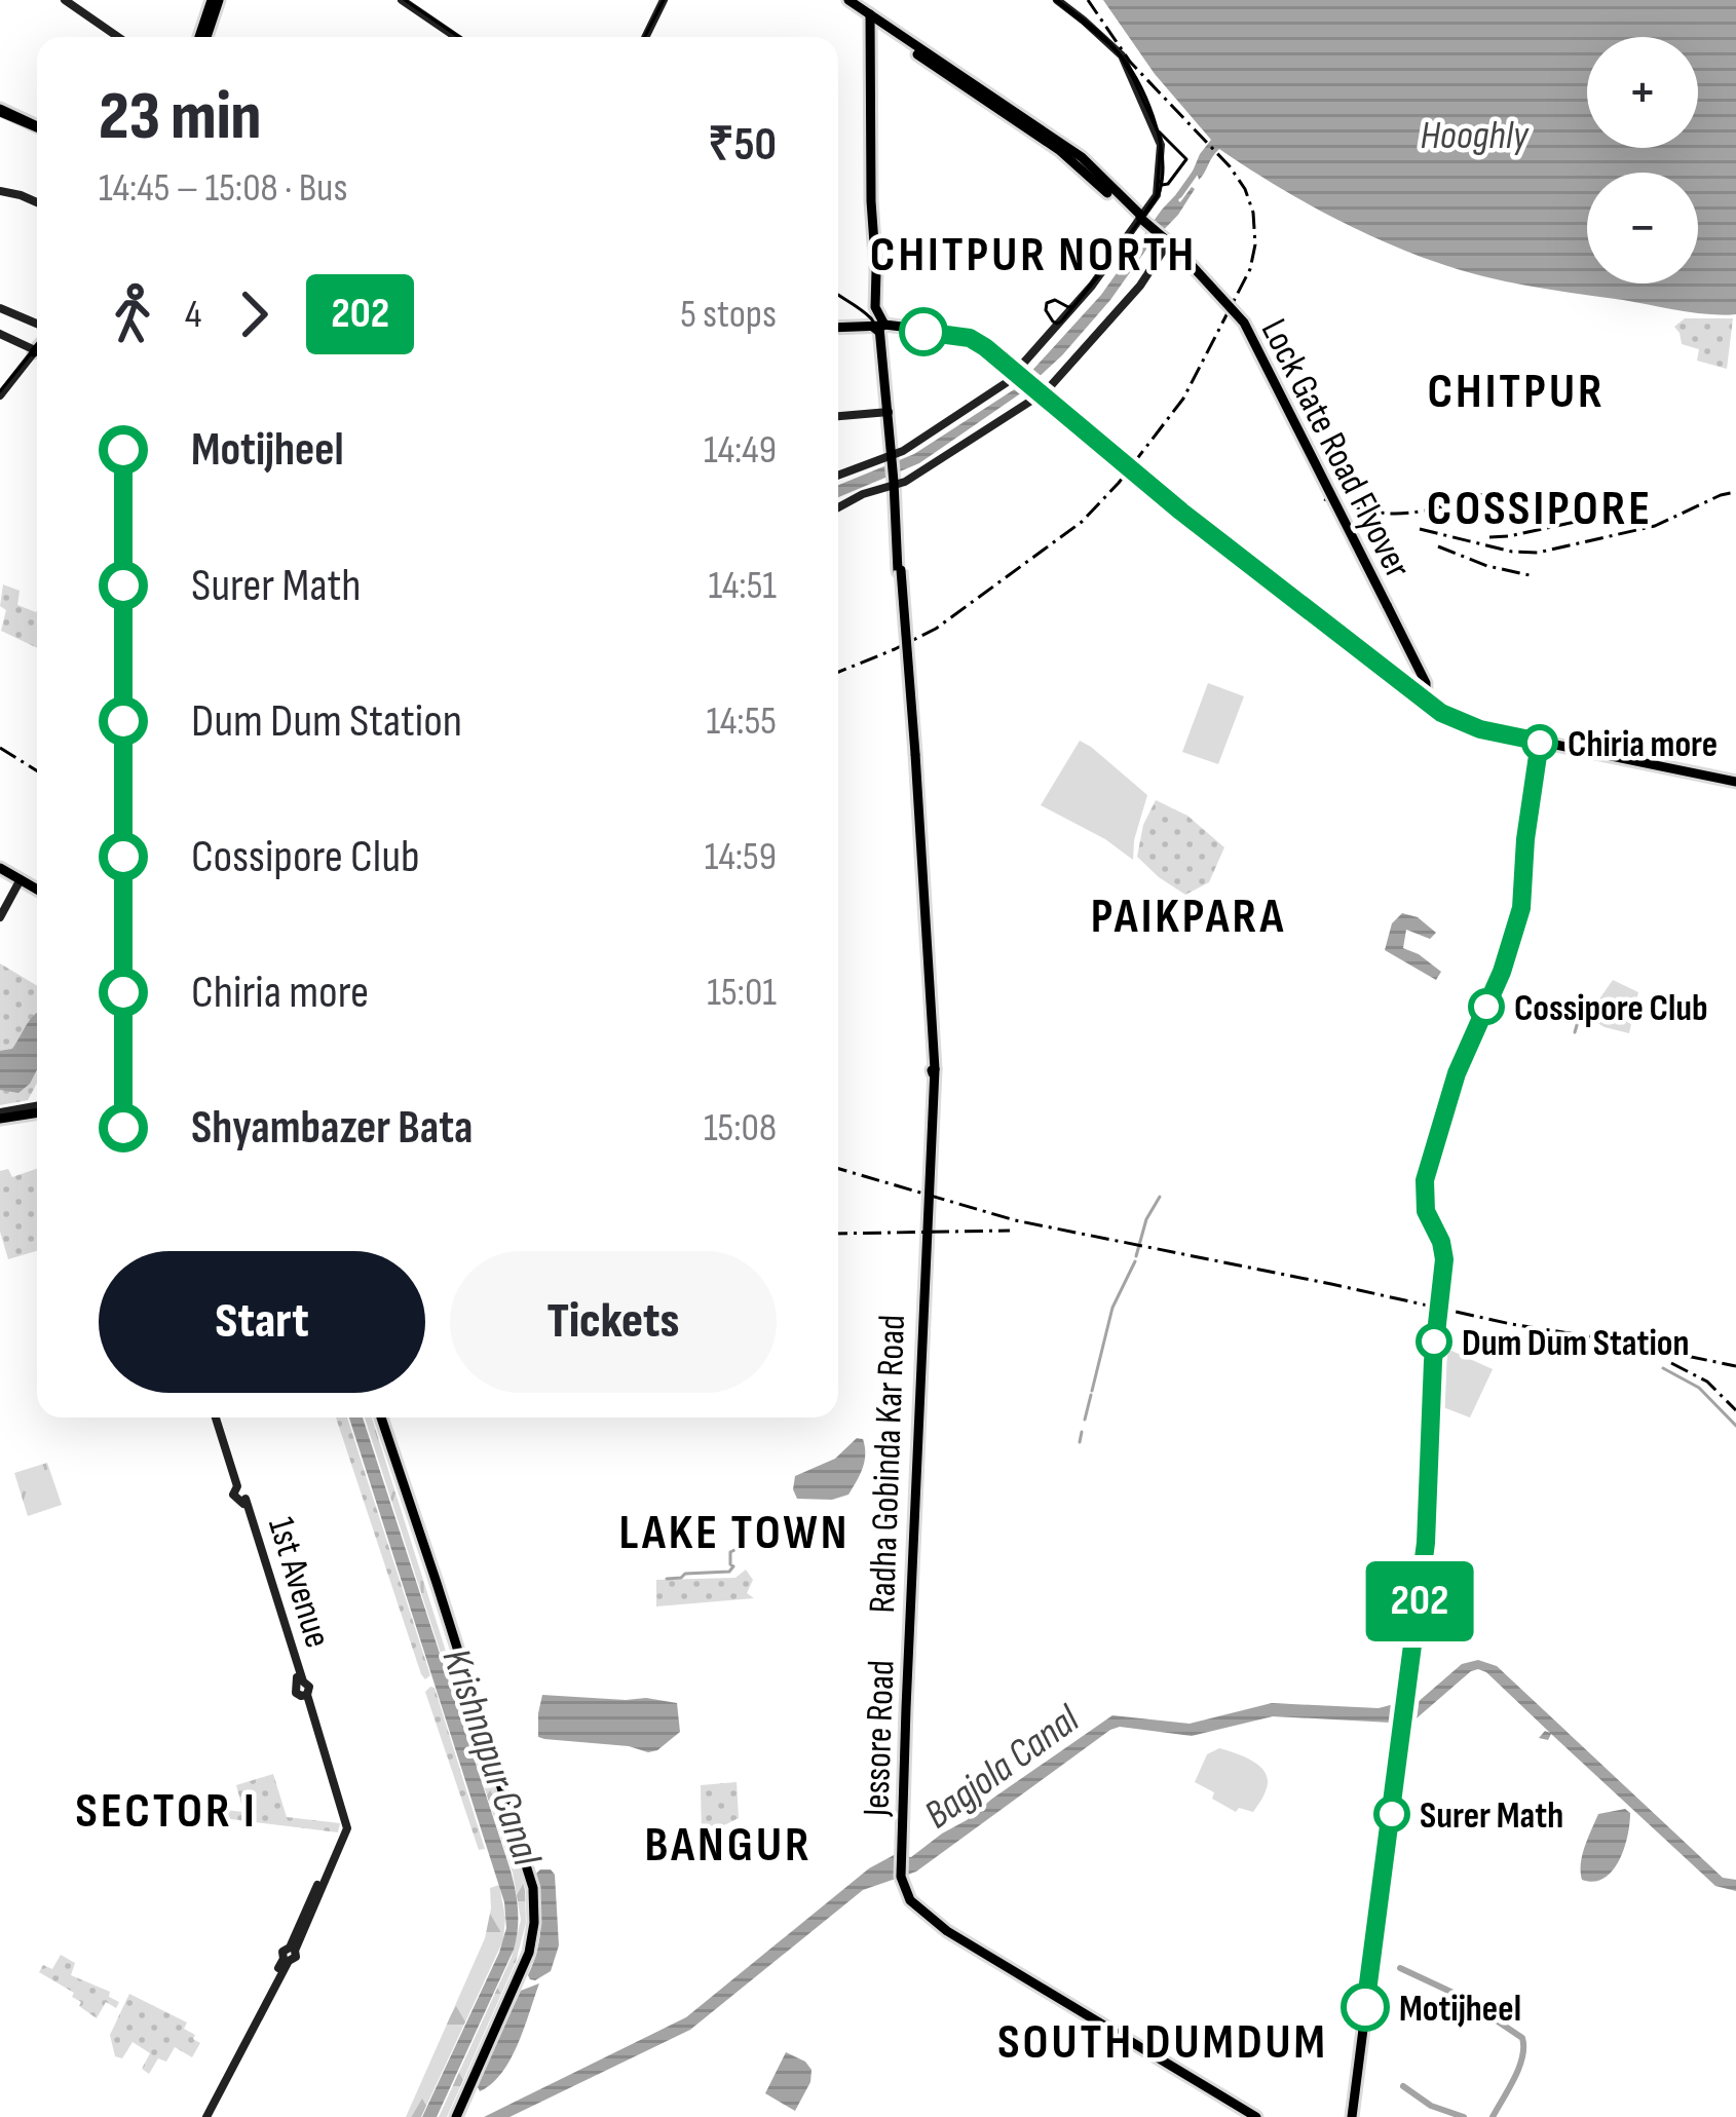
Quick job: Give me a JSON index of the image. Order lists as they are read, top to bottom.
{
  "streets": {
    "main road": [
      "Lock Gate Road Flyover",
      "Radha Gobinda Kar Road",
      "1st Avenue",
      "Jessore Road"
    ]
  },
  "crossings": [
    ["Radha Gobinda Kar Road", "Jessore Road"]
  ],
  "districts": [
    "CHITPUR NORTH",
    "CHITPUR",
    "COSSIPORE",
    "PAIKPARA",
    "LAKE TOWN",
    "SECTOR I",
    "BANGUR",
    "SOUTH DUMDUM"
  ],
  "water": ["Hooghly", "Krishnapur Canal", "Bagjola Canal"],
  "places": [
    "Chiria more",
    "Cossipore Club",
    "Dum Dum Station",
    "Surer Math",
    "Motijheel"
  ],
  "lines": ["bus line 202"],
  "page": {
    "on_map": "202",
    "map_buttons": ["+", "−"],
    "heading": ["23 min", "14:45 – 15:08 · Bus", "₹50"],
    "legs": ["4", "202", "5 stops"],
    "list": [
      {
        "name": "Motijheel",
        "value": "14:49"
      },
      {
        "name": "Surer Math",
        "value": "14:51"
      },
      {
        "name": "Dum Dum Station",
        "value": "14:55"
      },
      {
        "name": "Cossipore Club",
        "value": "14:59"
      },
      {
        "name": "Chiria more",
        "value": "15:01"
      },
      {
        "name": "Shyambazer Bata",
        "value": "15:08"
      }
    ],
    "buttons": ["Start", "Tickets"]
  }
}
